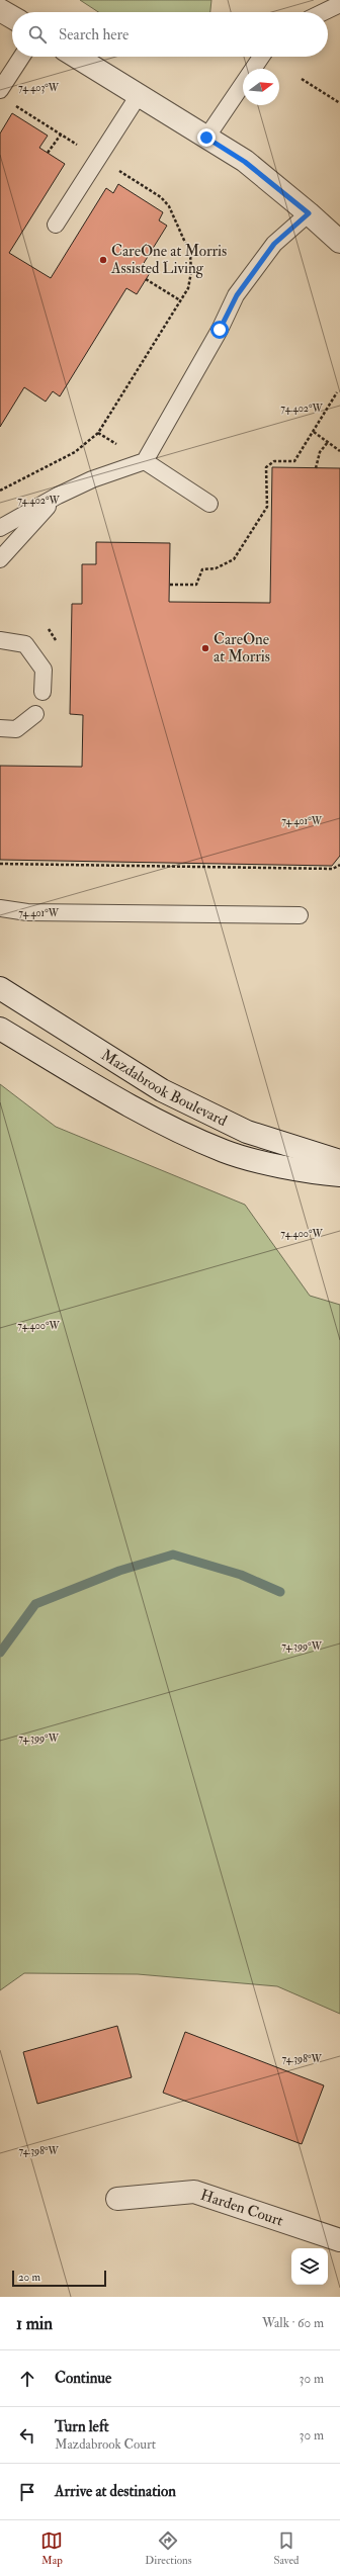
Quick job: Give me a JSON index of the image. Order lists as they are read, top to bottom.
{
  "streets": {
    "street": ["Mazdabrook Boulevard", "Harden Court"]
  },
  "places": ["CareOne at Morris Assisted Living", "CareOne at Morris"],
  "scale_bar": "20 m",
  "north": "right",
  "page": {
    "search": "Search here",
    "scale": "20 m",
    "heading": ["1 min", "Walk · 60 m"],
    "list": [
      ["Continue", "30 m"],
      ["Turn left", "Mazdabrook Court", "30 m"],
      "Arrive at destination"
    ],
    "nav": ["Map", "Directions", "Saved"]
  },
  "coordinates": [
    "74.403°W",
    "74.402°W",
    "74.401°W",
    "74.400°W",
    "74.399°W",
    "74.398°W"
  ]
}
